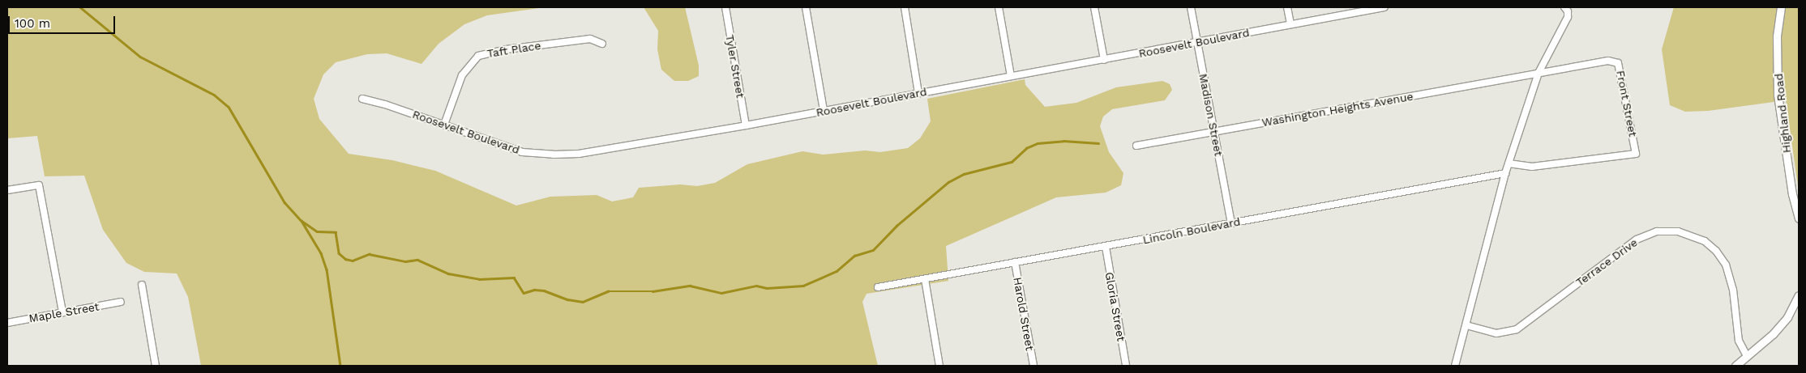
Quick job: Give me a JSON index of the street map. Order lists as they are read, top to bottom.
{
  "streets": {
    "street": [
      "Roosevelt Boulevard",
      "Taft Place",
      "Tyler Street",
      "Front Street",
      "Washington Heights Avenue",
      "Highland Road",
      "Madison Street",
      "Lincoln Boulevard",
      "Terrace Drive",
      "Gloria Street",
      "Maple Street",
      "Harold Street"
    ]
  },
  "crossings": [
    ["Roosevelt Boulevard", "Taft Place"],
    ["Roosevelt Boulevard", "Tyler Street"],
    ["Roosevelt Boulevard", "Madison Street"],
    ["Front Street", "Washington Heights Avenue"],
    ["Washington Heights Avenue", "Madison Street"],
    ["Madison Street", "Lincoln Boulevard"],
    ["Lincoln Boulevard", "Gloria Street"],
    ["Lincoln Boulevard", "Harold Street"]
  ],
  "scale_bar": "100 m"
}
